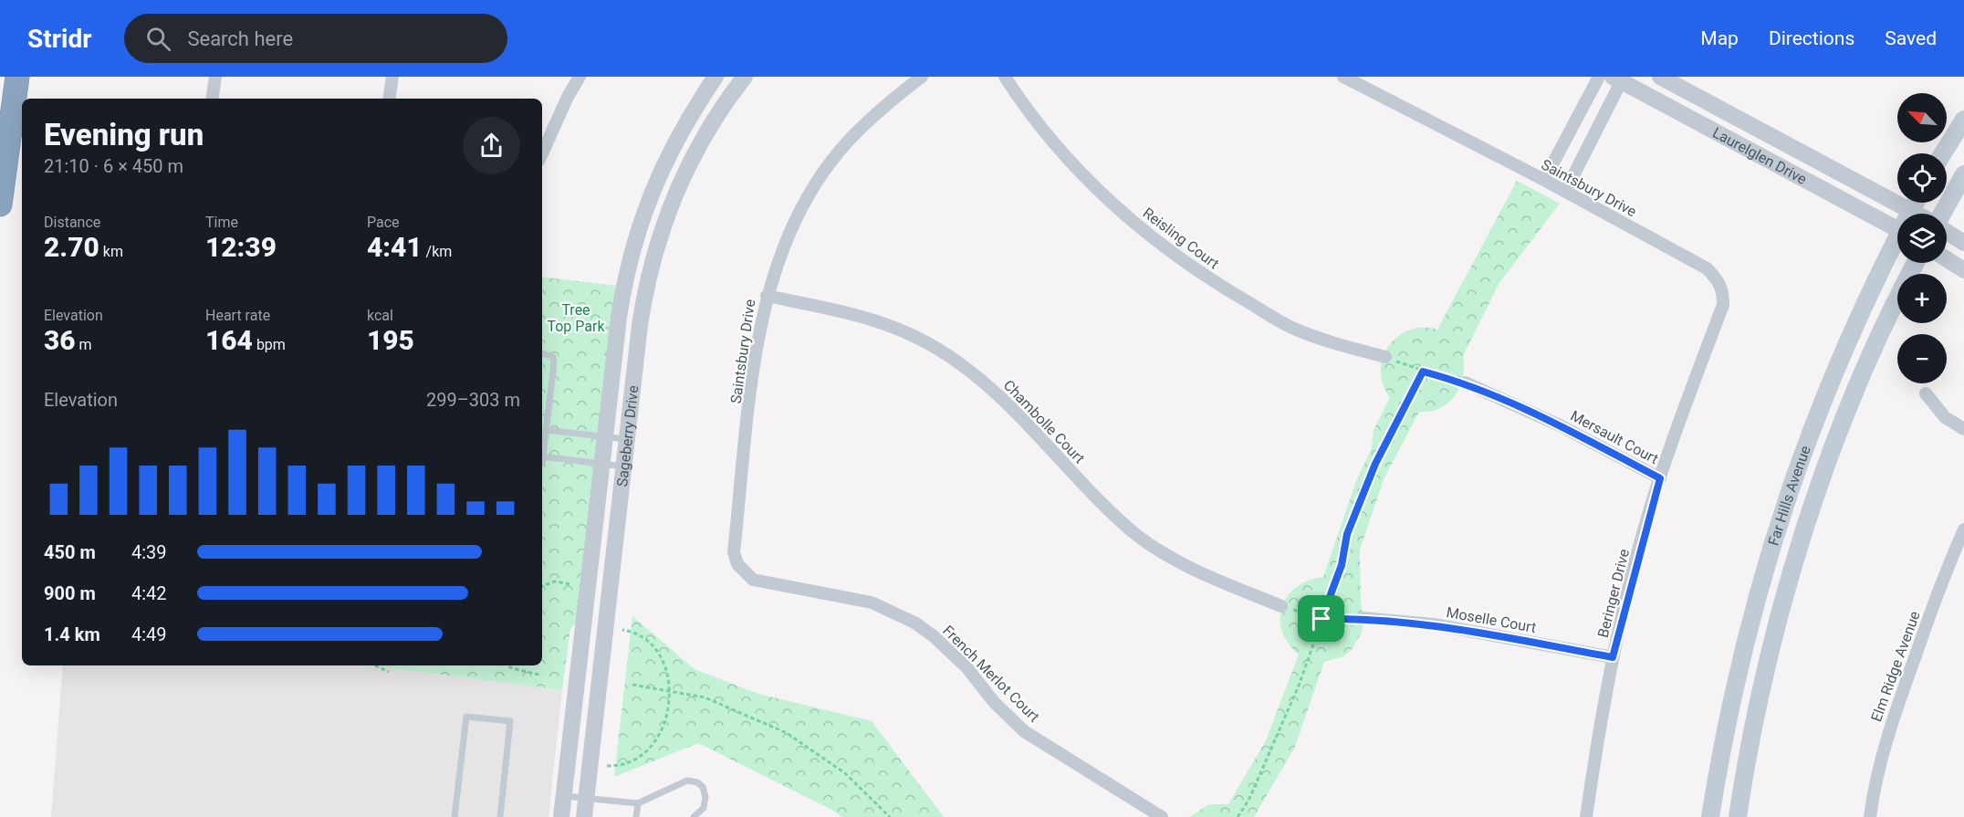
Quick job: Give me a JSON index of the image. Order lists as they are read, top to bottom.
{
  "streets": {
    "main road": ["Far Hills Avenue"],
    "street": [
      "Laurelglen Drive",
      "Saintsbury Drive",
      "Reisling Court",
      "Chambolle Court",
      "Sageberry Drive",
      "Mersault Court",
      "Beringer Drive",
      "Moselle Court",
      "Elm Ridge Avenue",
      "French Merlot Court"
    ]
  },
  "crossings": [
    ["Laurelglen Drive", "Far Hills Avenue"],
    ["Saintsbury Drive", "Chambolle Court"],
    ["Saintsbury Drive", "Beringer Drive"],
    ["Saintsbury Drive", "French Merlot Court"],
    ["Mersault Court", "Beringer Drive"],
    ["Beringer Drive", "Moselle Court"]
  ],
  "parks": ["Tree Top Park"],
  "north": "top left",
  "page": {
    "header": "Stridr",
    "search": "Search here",
    "nav": ["Map", "Directions", "Saved"],
    "map_buttons": ["+", "−"],
    "heading": ["Evening run", "21:10 · 6 × 450 m"],
    "stats": [
      ["Distance", "2.70 km"],
      ["Time", "12:39"],
      ["Pace", "4:41 /km"],
      ["Elevation", "36 m"],
      ["Heart rate", "164 bpm"],
      ["kcal", "195"]
    ],
    "chart": ["Elevation", "299–303 m"],
    "list": [
      {
        "name": "450 m",
        "note": "4:39"
      },
      {
        "name": "900 m",
        "note": "4:42"
      },
      {
        "name": "1.4 km",
        "note": "4:49"
      }
    ]
  }
}
